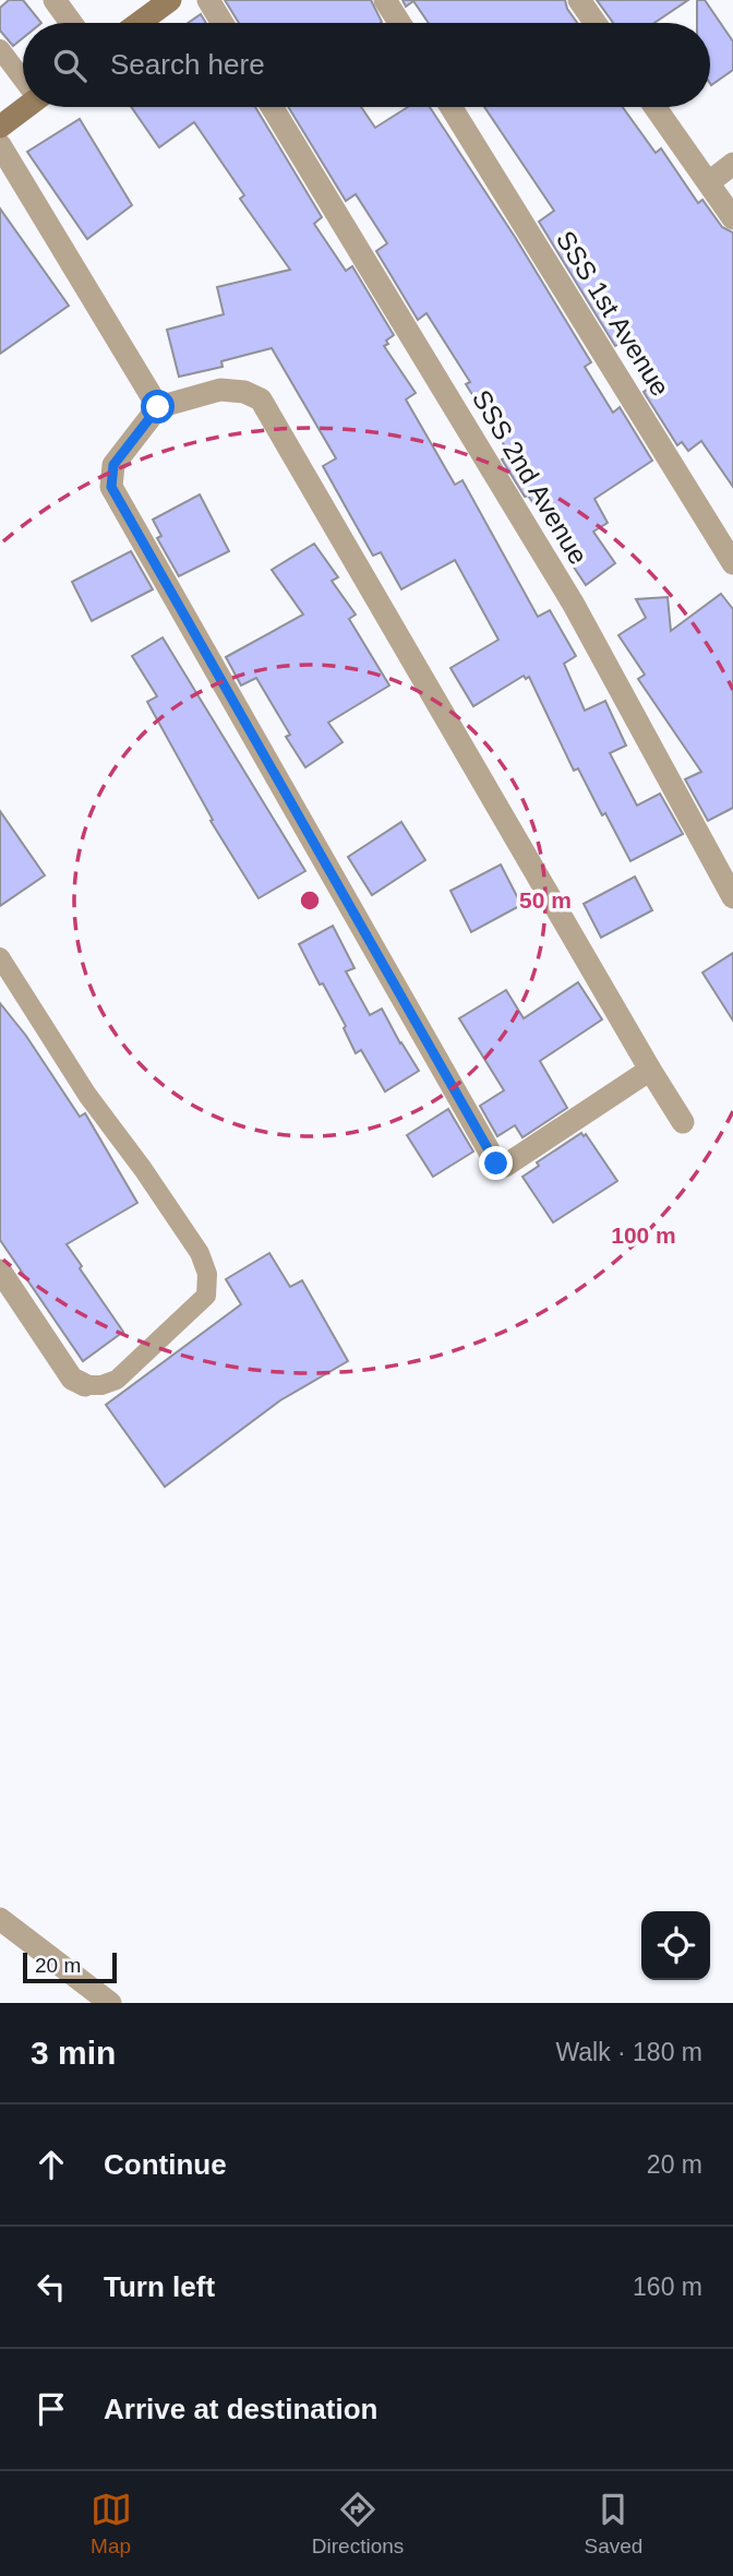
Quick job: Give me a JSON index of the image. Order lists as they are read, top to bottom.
{
  "streets": {
    "street": ["SSS 1st Avenue", "SSS 2nd Avenue"]
  },
  "scale_bar": "20 m",
  "page": {
    "search": "Search here",
    "scale": "20 m",
    "heading": ["3 min", "Walk · 180 m"],
    "list": [
      ["Continue", "20 m"],
      ["Turn left", "160 m"],
      "Arrive at destination"
    ],
    "nav": ["Map", "Directions", "Saved"]
  },
  "rings": ["50 m", "100 m"]
}
